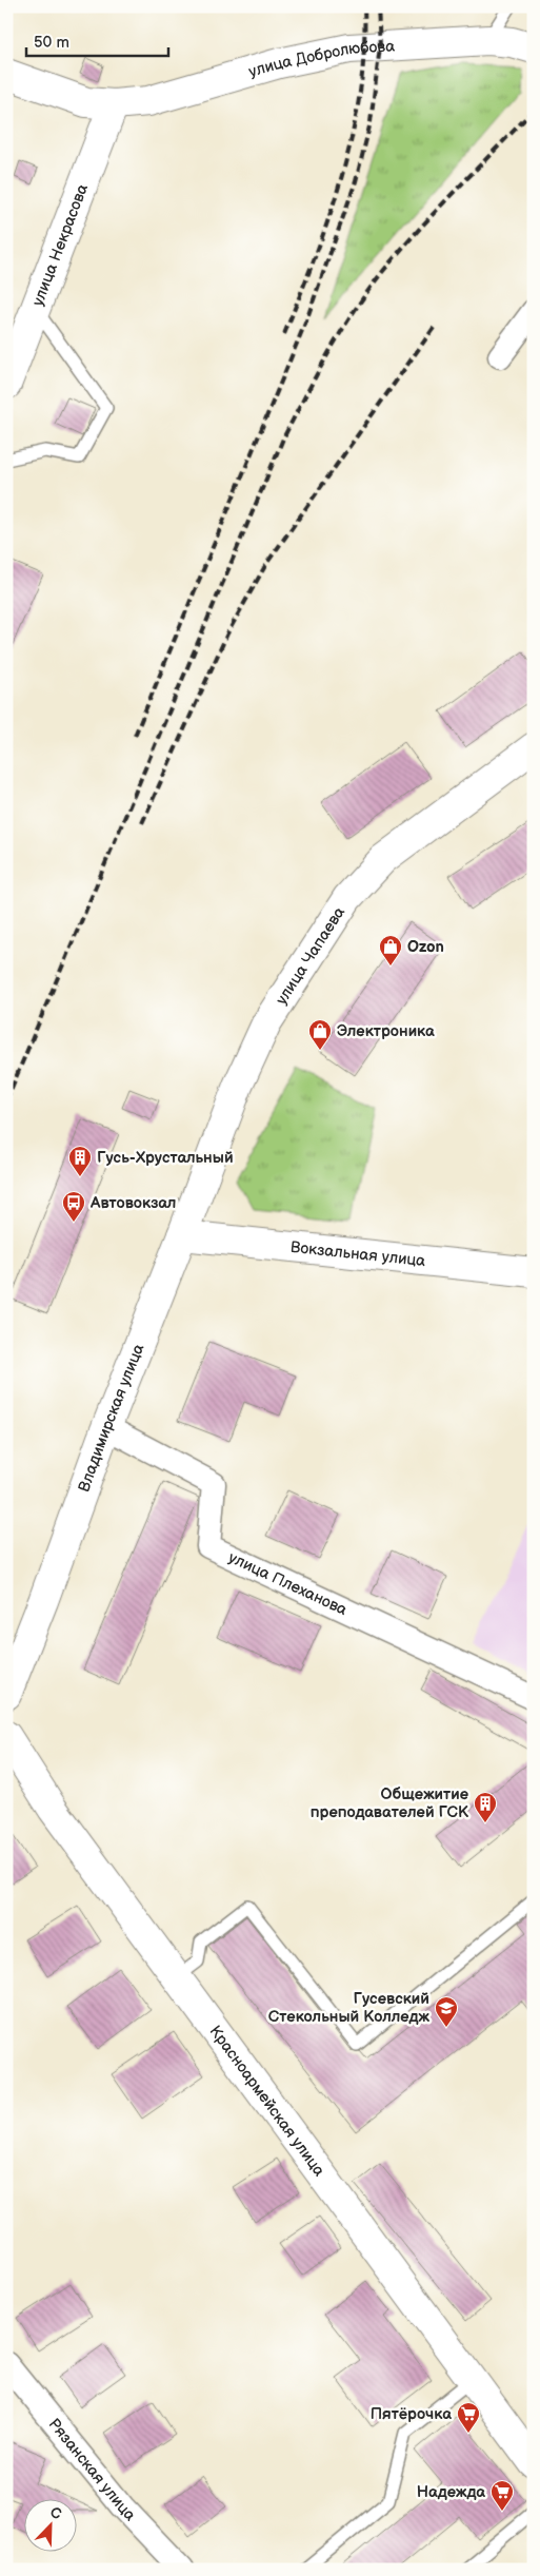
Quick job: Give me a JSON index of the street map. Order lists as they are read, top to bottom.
{
  "streets": {
    "street": [
      "улица Добролюбова",
      "улица Некрасова",
      "улица Чапаева",
      "Вокзальная улица",
      "Владимирская улица",
      "улица Плеханова",
      "Красноармейская улица",
      "Рязанская улица"
    ]
  },
  "crossings": [
    ["улица Добролюбова", "улица Некрасова"],
    ["улица Чапаева", "Вокзальная улица"],
    ["улица Чапаева", "Владимирская улица"],
    ["Вокзальная улица", "Владимирская улица"],
    ["Владимирская улица", "улица Плеханова"]
  ],
  "places": {
    "shop": ["Ozon", "Электроника"],
    "building": ["Гусь-Хрустальный", "Общежитие преподавателей ГСК"],
    "bus stop": ["Автовокзал"],
    "school or university": ["Гусевский Стекольный Колледж"],
    "supermarket": ["Пятёрочка", "Надежда"]
  },
  "scale_bar": "50 m",
  "north": "top right"
}
